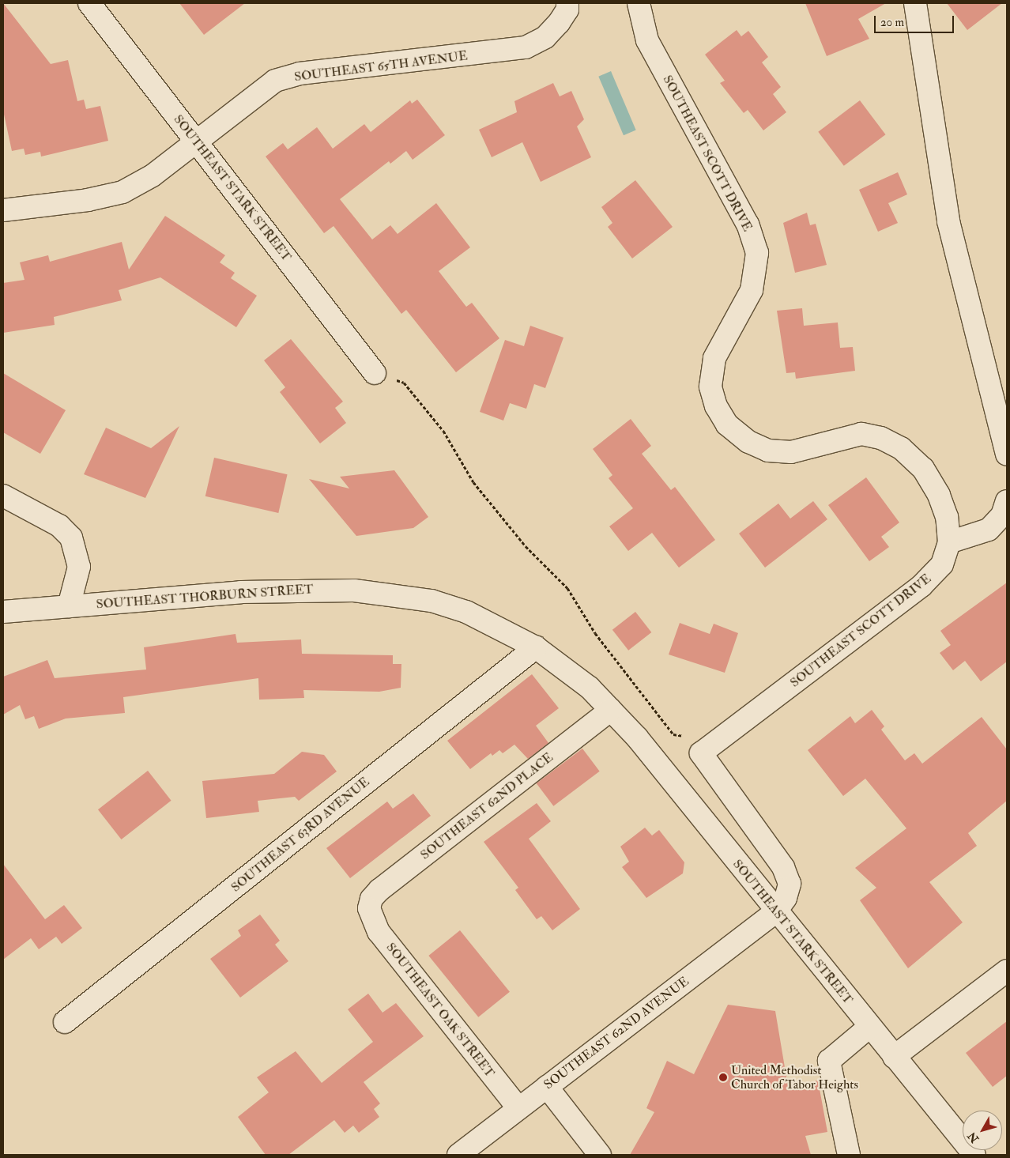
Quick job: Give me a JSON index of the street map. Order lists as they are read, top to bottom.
{
  "streets": {
    "street": [
      "SOUTHEAST 65TH AVENUE",
      "SOUTHEAST SCOTT DRIVE",
      "SOUTHEAST STARK STREET",
      "SOUTHEAST THORBURN STREET",
      "SOUTHEAST 62ND PLACE",
      "SOUTHEAST 63RD AVENUE",
      "SOUTHEAST OAK STREET",
      "SOUTHEAST 62ND AVENUE"
    ]
  },
  "crossings": [
    ["SOUTHEAST 65TH AVENUE", "SOUTHEAST STARK STREET"],
    ["SOUTHEAST STARK STREET", "SOUTHEAST THORBURN STREET"],
    ["SOUTHEAST STARK STREET", "SOUTHEAST 62ND PLACE"],
    ["SOUTHEAST STARK STREET", "SOUTHEAST 62ND AVENUE"],
    ["SOUTHEAST THORBURN STREET", "SOUTHEAST 62ND PLACE"],
    ["SOUTHEAST THORBURN STREET", "SOUTHEAST 63RD AVENUE"],
    ["SOUTHEAST 62ND PLACE", "SOUTHEAST OAK STREET"],
    ["SOUTHEAST OAK STREET", "SOUTHEAST 62ND AVENUE"]
  ],
  "places": ["United Methodist Church of Tabor Heights"],
  "scale_bar": "20 m",
  "north": "bottom left"
}
